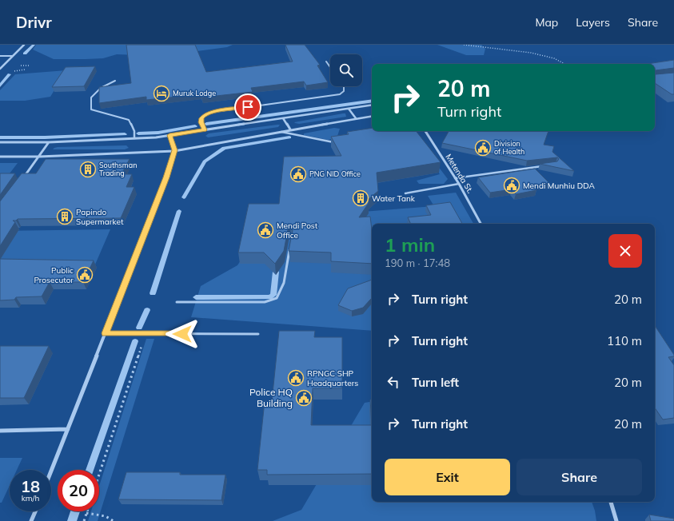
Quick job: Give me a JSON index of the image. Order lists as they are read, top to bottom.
{
  "streets": {
    "street": ["Metenda St."]
  },
  "places": {
    "hotel": ["Muruk Lodge"],
    "public building": [
      "Division of Health",
      "PNG NID Office",
      "Mendi Munhiu DDA",
      "Mendi Post Office",
      "Public Prosecutor",
      "RPNGC SHP Headquarters",
      "Police HQ Building"
    ],
    "building": ["Southsman Trading", "Water Tank", "Papindo Supermarket"]
  },
  "page": {
    "header": "Drivr",
    "nav": ["Map", "Layers", "Share"],
    "turn": ["20 m", "Turn right"],
    "heading": ["1 min", "190 m · 17:48"],
    "list": [
      {
        "name": "Turn right",
        "value": "20 m"
      },
      {
        "name": "Turn right",
        "value": "110 m"
      },
      {
        "name": "Turn left",
        "value": "20 m"
      },
      {
        "name": "Turn right",
        "value": "20 m"
      }
    ],
    "buttons": ["Exit", "Share"],
    "speed": "18 km/h",
    "limit": "20"
  }
}
